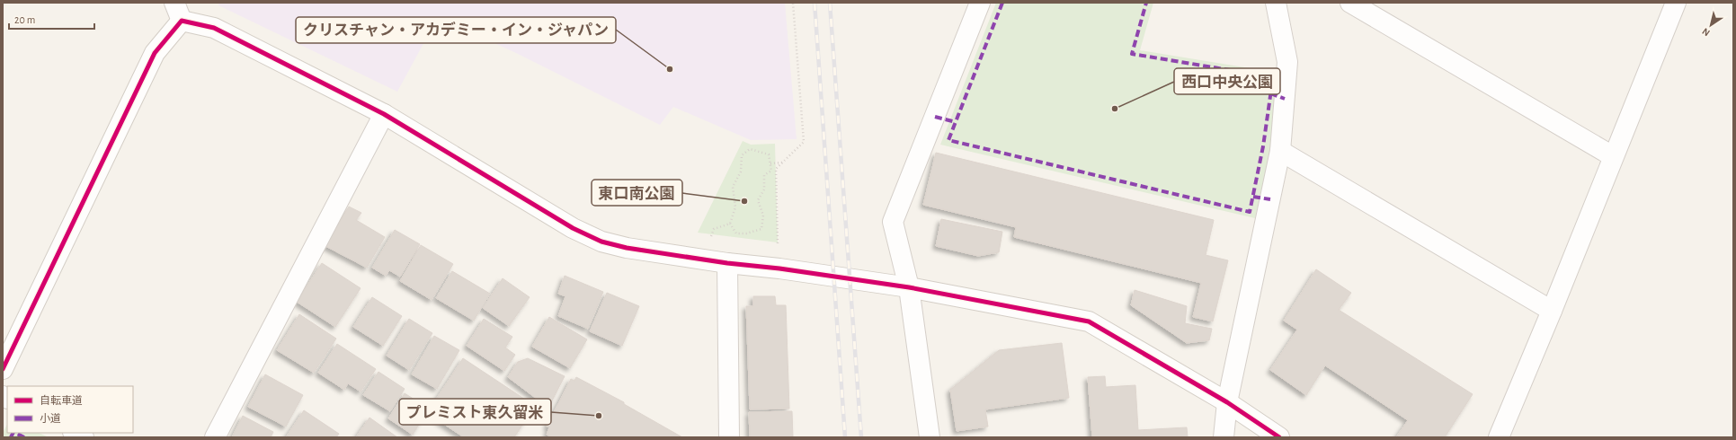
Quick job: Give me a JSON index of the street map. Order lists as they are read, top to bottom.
{
  "places": [
    "クリスチャン・アカデミー・イン・ジャパン",
    "西口中央公園",
    "東口南公園",
    "プレミスト東久留米"
  ],
  "legend": ["自転車道", "小道"],
  "scale_bar": "20 m",
  "north": "bottom left"
}
